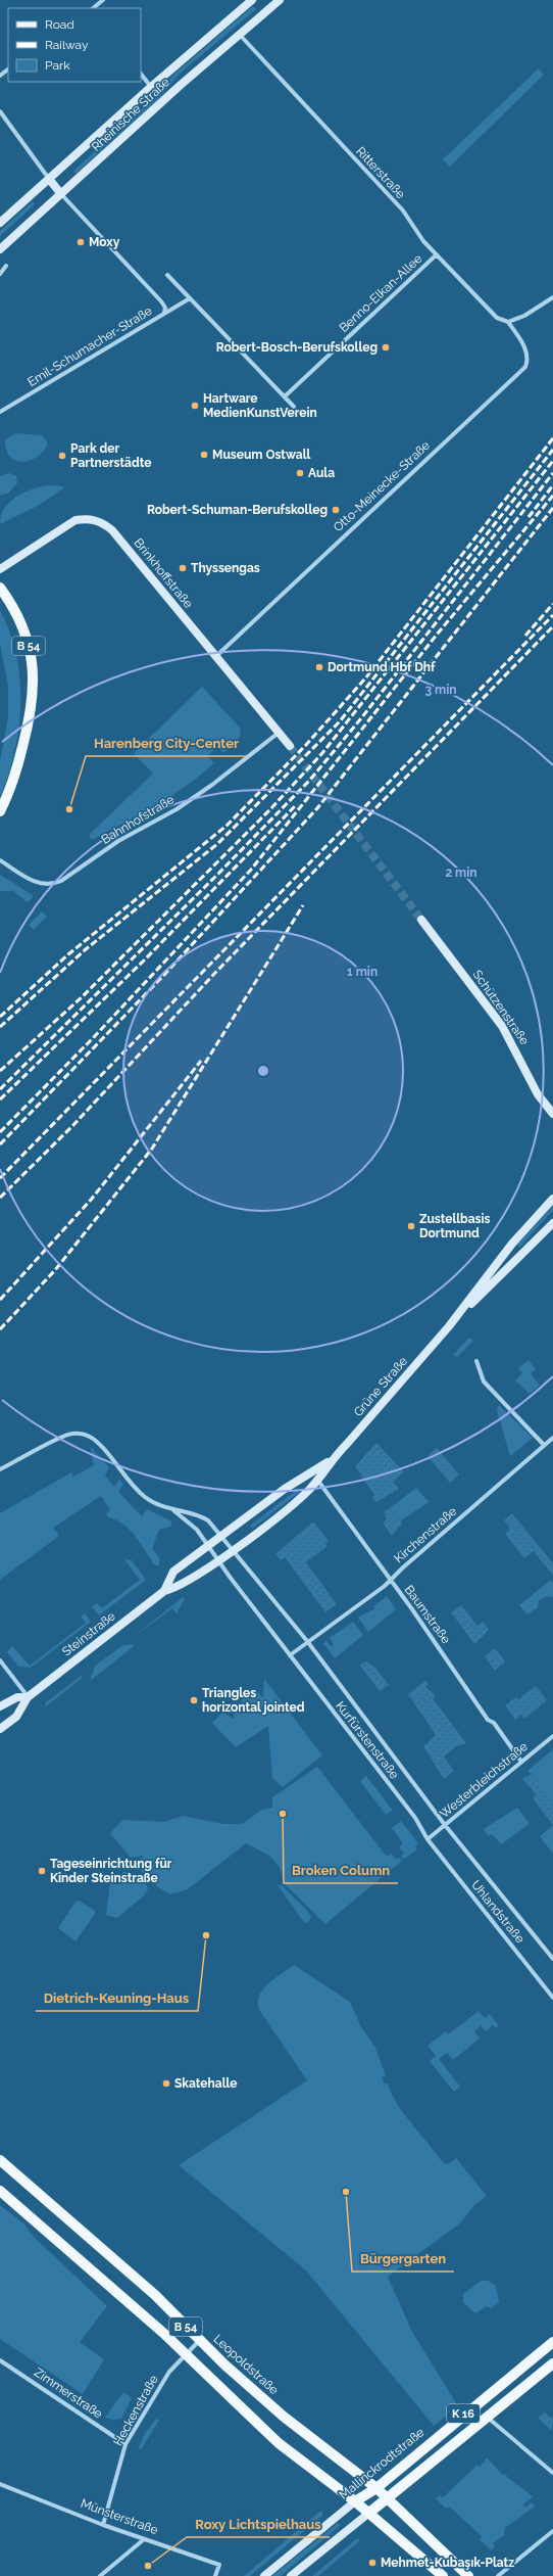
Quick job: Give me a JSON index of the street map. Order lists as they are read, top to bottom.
{
  "streets": {
    "main road": [
      "Rheinische Straße",
      "Brinkhoffstraße",
      "B 54",
      "Schützenstraße",
      "Grüne Straße",
      "Steinstraße",
      "Leopoldstraße",
      "K 16",
      "Mallinckrodtstraße"
    ],
    "street": [
      "Ritterstraße",
      "Benno-Elkan-Allee",
      "Emil-Schumacher-Straße",
      "Otto-Meinecke-Straße",
      "Bahnhofstraße",
      "Kirchenstraße",
      "Baumstraße",
      "Kurfürstenstraße",
      "Westerbleichstraße",
      "Uhlandstraße",
      "Zimmerstraße",
      "Heckenstraße",
      "Münsterstraße"
    ]
  },
  "crossings": [
    ["Rheinische Straße", "Ritterstraße"],
    ["Ritterstraße", "Benno-Elkan-Allee"],
    ["Ritterstraße", "Otto-Meinecke-Straße"],
    ["Otto-Meinecke-Straße", "Brinkhoffstraße"],
    ["Brinkhoffstraße", "Bahnhofstraße"],
    ["B 54", "Leopoldstraße"],
    ["B 54", "Heckenstraße"],
    ["B 54", "K 16"],
    ["B 54", "Mallinckrodtstraße"],
    ["Grüne Straße", "Baumstraße"],
    ["Grüne Straße", "Steinstraße"],
    ["Grüne Straße", "Kurfürstenstraße"],
    ["Kirchenstraße", "Baumstraße"],
    ["Kirchenstraße", "Kurfürstenstraße"],
    ["Baumstraße", "Westerbleichstraße"],
    ["Steinstraße", "Kurfürstenstraße"],
    ["Kurfürstenstraße", "Westerbleichstraße"],
    ["Kurfürstenstraße", "Uhlandstraße"],
    ["Westerbleichstraße", "Uhlandstraße"],
    ["Leopoldstraße", "Heckenstraße"],
    ["Leopoldstraße", "K 16"],
    ["Leopoldstraße", "Mallinckrodtstraße"],
    ["Zimmerstraße", "Heckenstraße"],
    ["Heckenstraße", "Münsterstraße"]
  ],
  "places": [
    "Moxy",
    "Robert-Bosch-Berufskolleg",
    "Hartware MedienKunstVerein",
    "Museum Ostwall",
    "Park der Partnerstädte",
    "Aula",
    "Robert-Schuman-Berufskolleg",
    "Thyssengas",
    "Dortmund Hbf Dhf",
    "Harenberg City-Center",
    "Zustellbasis Dortmund",
    "Triangles horizontal jointed",
    "Broken Column",
    "Tageseinrichtung für Kinder Steinstraße",
    "Dietrich-Keuning-Haus",
    "Skatehalle",
    "Bürgergarten",
    "Mehmet-Kubaşık-Platz",
    "Roxy Lichtspielhaus"
  ],
  "legend": ["Road", "Railway", "Park"],
  "rings": ["3 min", "2 min", "1 min"]
}
